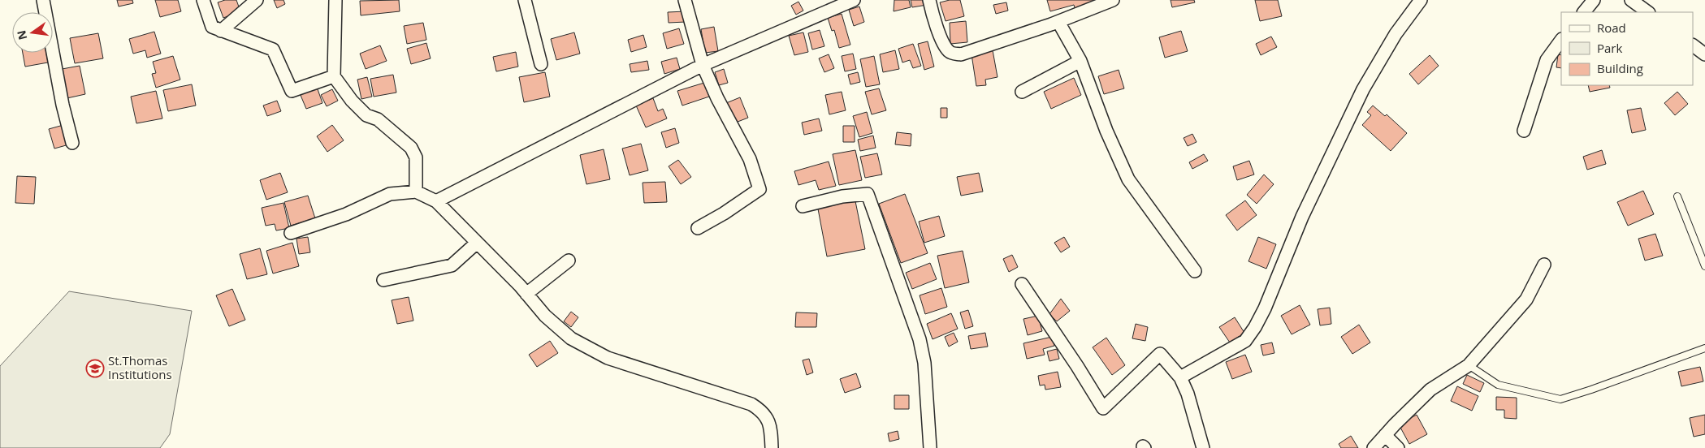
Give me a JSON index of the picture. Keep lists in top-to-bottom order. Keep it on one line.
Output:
{"places":{"school or university":["St.Thomas Institutions"]},"legend":["Road","Park","Building"],"north":"left"}
